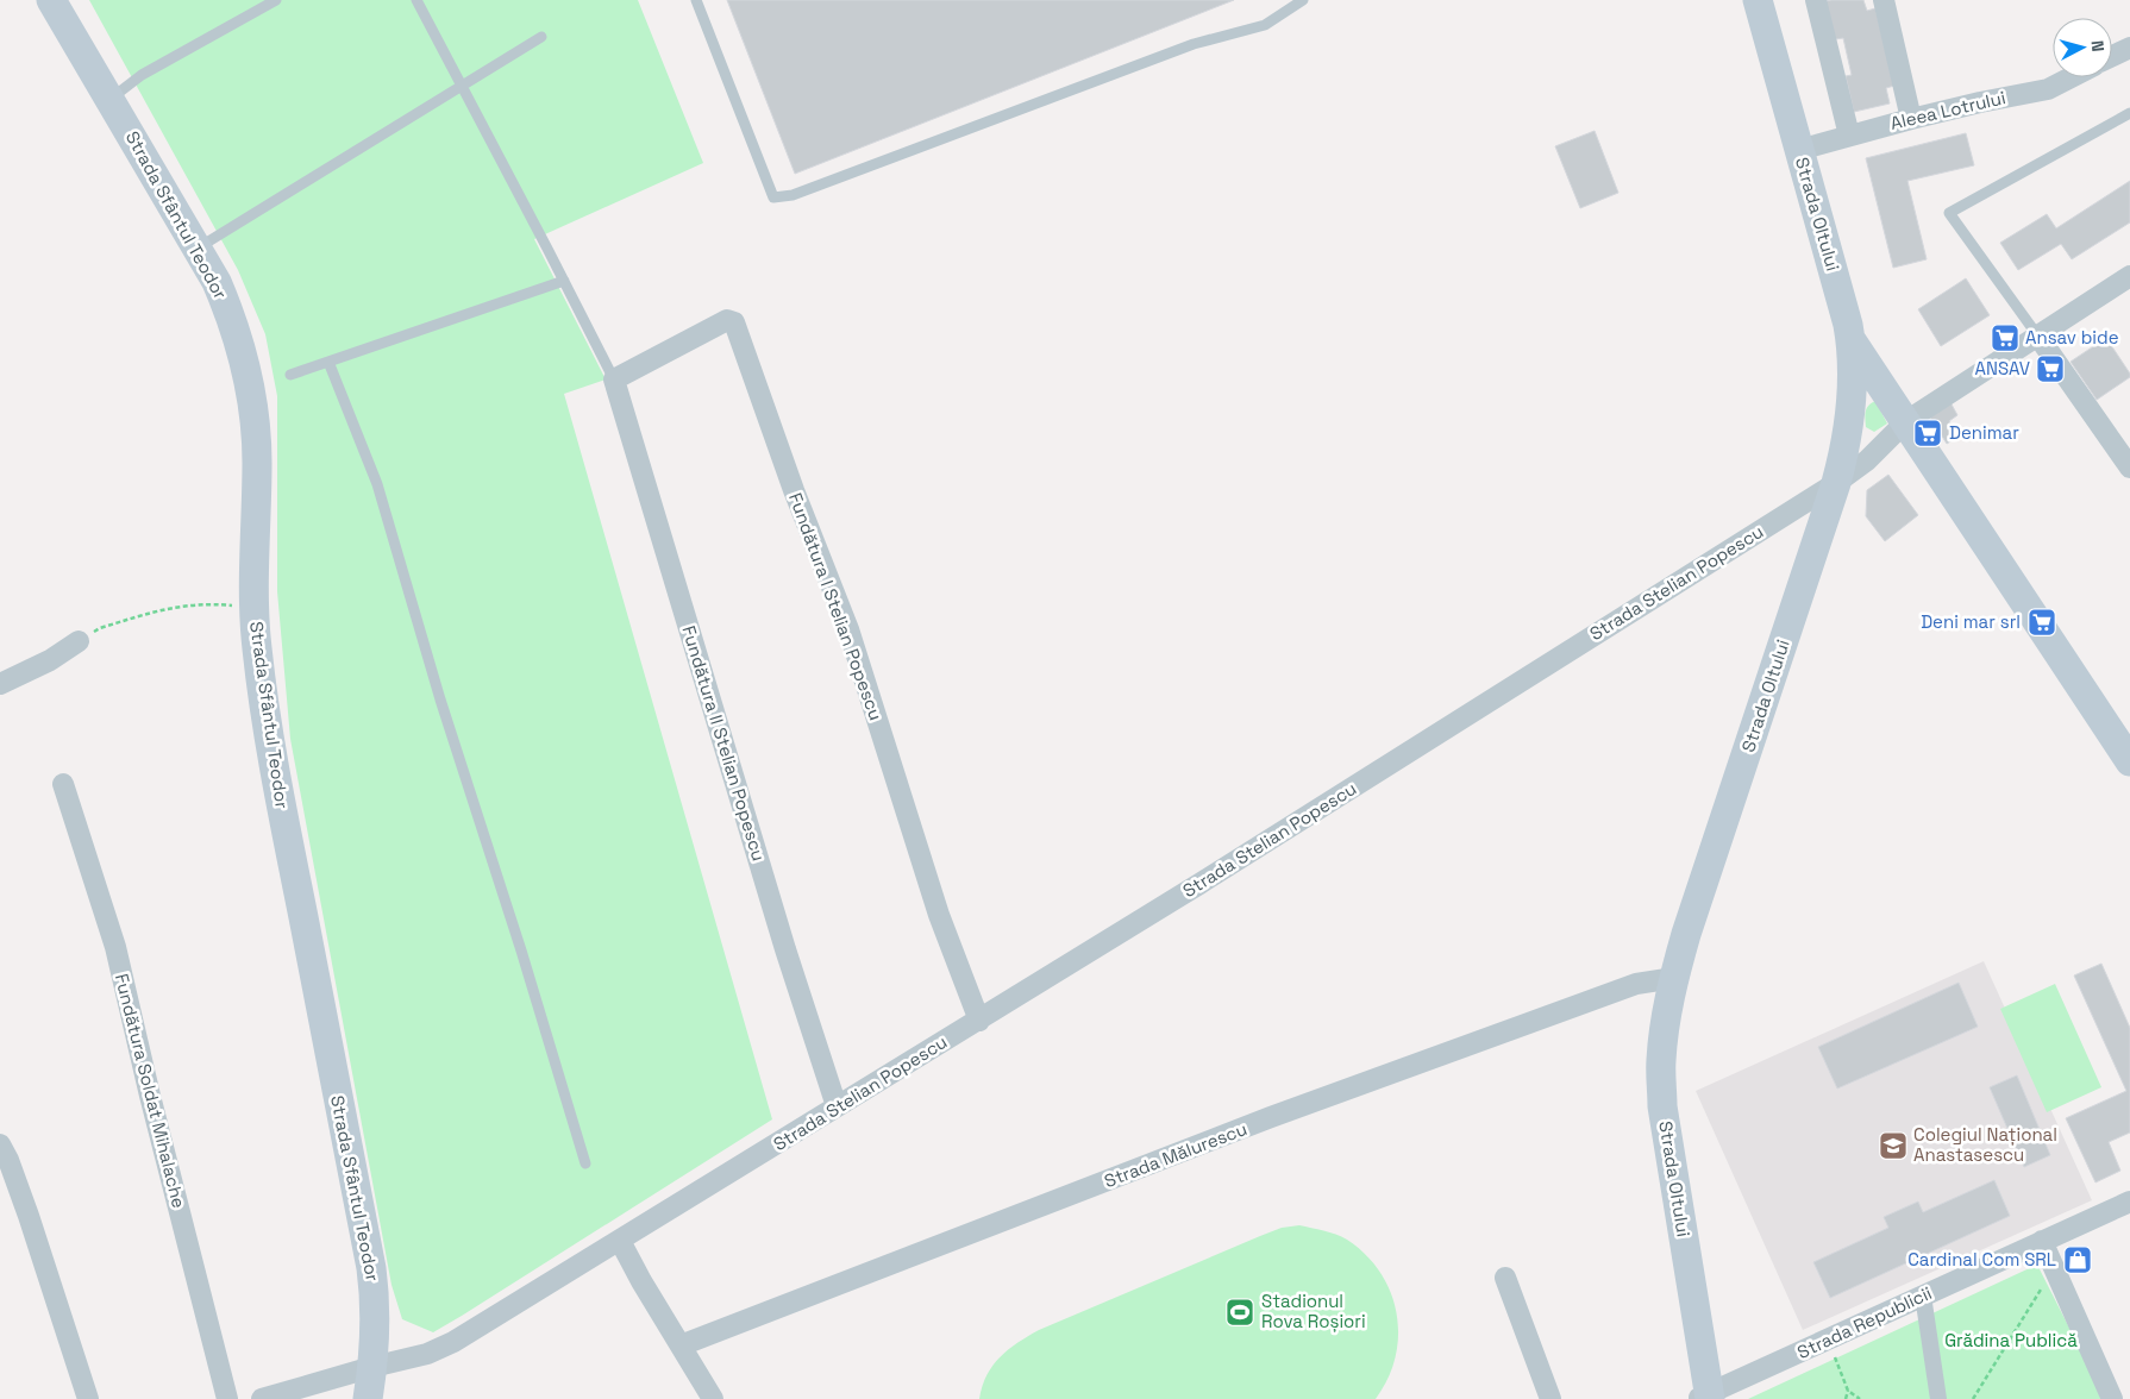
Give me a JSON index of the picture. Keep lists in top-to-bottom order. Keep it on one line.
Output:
{"streets":{"main road":["Strada Oltului","Strada Sfântul Teodor"],"street":["Aleea Lotrului","Strada Stelian Popescu","Fundătura I Stelian Popescu","Fundătura II Stelian Popescu","Fundătura Soldat Mihalache","Strada Mălurescu","Strada Republicii"]},"crossings":[["Aleea Lotrului","Strada Oltului"],["Strada Oltului","Strada Stelian Popescu"],["Strada Oltului","Strada Mălurescu"],["Strada Oltului","Strada Republicii"],["Strada Sfântul Teodor","Strada Stelian Popescu"],["Strada Stelian Popescu","Fundătura I Stelian Popescu"],["Strada Stelian Popescu","Fundătura II Stelian Popescu"],["Fundătura I Stelian Popescu","Fundătura II Stelian Popescu"]],"parks":["Grădina Publică"],"places":{"supermarket":["Ansav bide","ANSAV","Denimar","Deni mar srl"],"school or university":["Colegiul Național Anastasescu"],"shop":["Cardinal Com SRL"],"sports":["Stadionul Rova Roșiori"]},"north":"right"}
